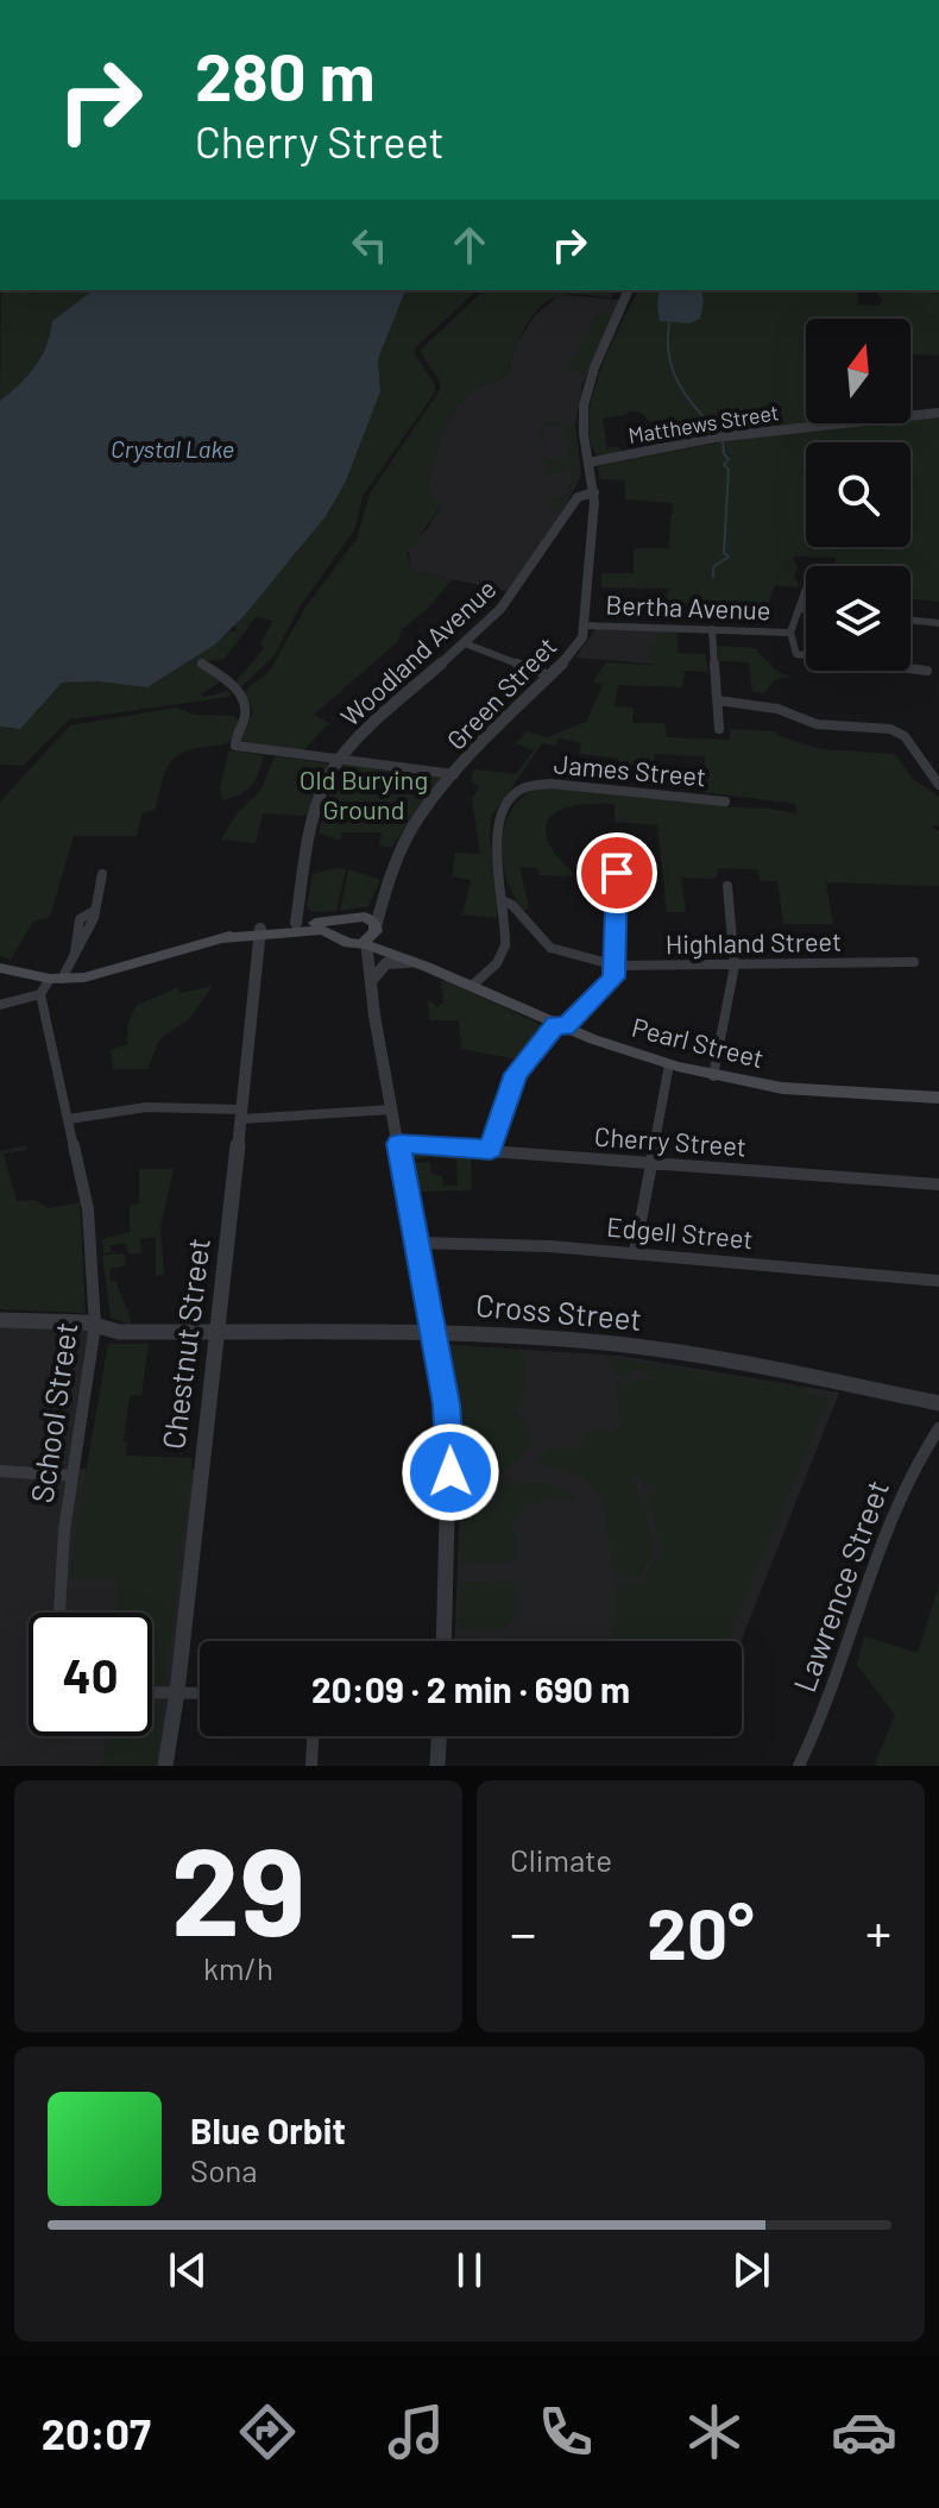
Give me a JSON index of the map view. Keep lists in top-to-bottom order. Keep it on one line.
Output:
{"streets":{"main road":["Pearl Street"],"street":["Matthews Street","Bertha Avenue","Woodland Avenue","Green Street","James Street","Highland Street","Cherry Street","Edgell Street","Cross Street","Chestnut Street","School Street","Lawrence Street"]},"crossings":[["Matthews Street","Green Street"],["Bertha Avenue","Green Street"],["Woodland Avenue","Green Street"],["Green Street","Pearl Street"],["James Street","Highland Street"],["James Street","Pearl Street"],["Cross Street","Chestnut Street"],["Cross Street","School Street"]],"water":["Crystal Lake"],"parks":["Old Burying Ground"],"north":"top","page":{"turn":["280 m","Cherry Street"],"limit":"40","trip":"20:09 · 2 min · 690 m","tile":[["29","km/h"],"Climate"],"heat":["−","20°","+"],"song":["Blue Orbit","Sona"],"tabs":"20:07"}}
